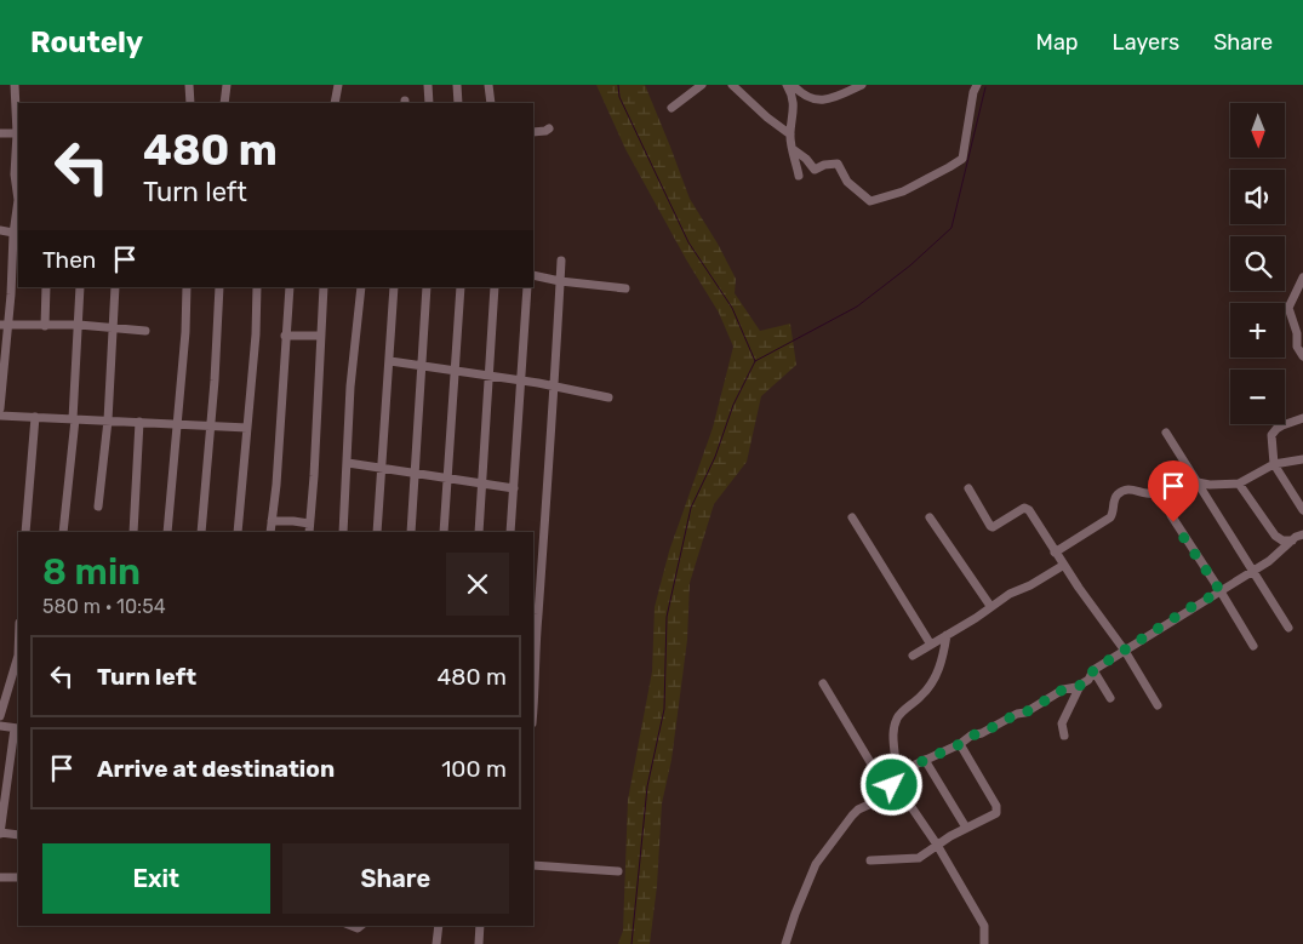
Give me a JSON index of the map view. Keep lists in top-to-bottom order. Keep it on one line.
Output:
{"north":"bottom","page":{"header":"Routely","nav":["Map","Layers","Share"],"map_buttons":["+","−"],"turn":["480 m","Turn left"],"then":"Then","heading":["8 min","580 m · 10:54"],"list":[{"name":"Turn left","value":"480 m"},{"name":"Arrive at destination","value":"100 m"}],"buttons":["Exit","Share"]}}
